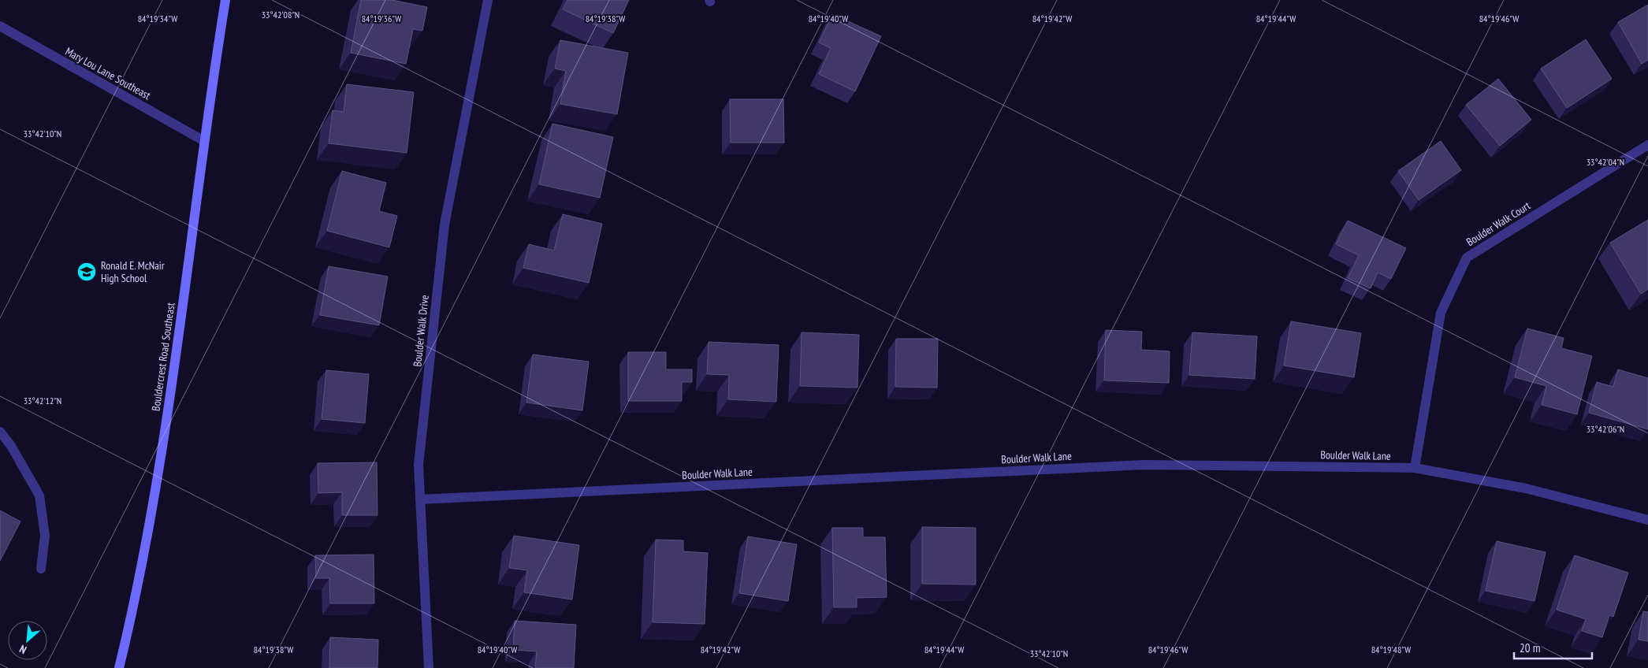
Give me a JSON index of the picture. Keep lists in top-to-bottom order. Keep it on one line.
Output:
{"streets":{"street":["Mary Lou Lane Southeast","Boulder Walk Court","Boulder Walk Drive","Bouldercrest Road Southeast","Boulder Walk Lane"]},"crossings":[["Mary Lou Lane Southeast","Bouldercrest Road Southeast"],["Boulder Walk Court","Boulder Walk Lane"],["Boulder Walk Drive","Boulder Walk Lane"]],"places":{"school or university":["Ronald E. McNair High School"]},"scale_bar":"20 m","north":"bottom left","coordinates":["33°42'08\"N","84°19'34\"W","84°19'36\"W","84°19'38\"W","84°19'40\"W","84°19'42\"W","84°19'44\"W","84°19'46\"W","33°42'10\"N","33°42'04\"N","33°42'12\"N","33°42'06\"N","84°19'48\"W"]}
